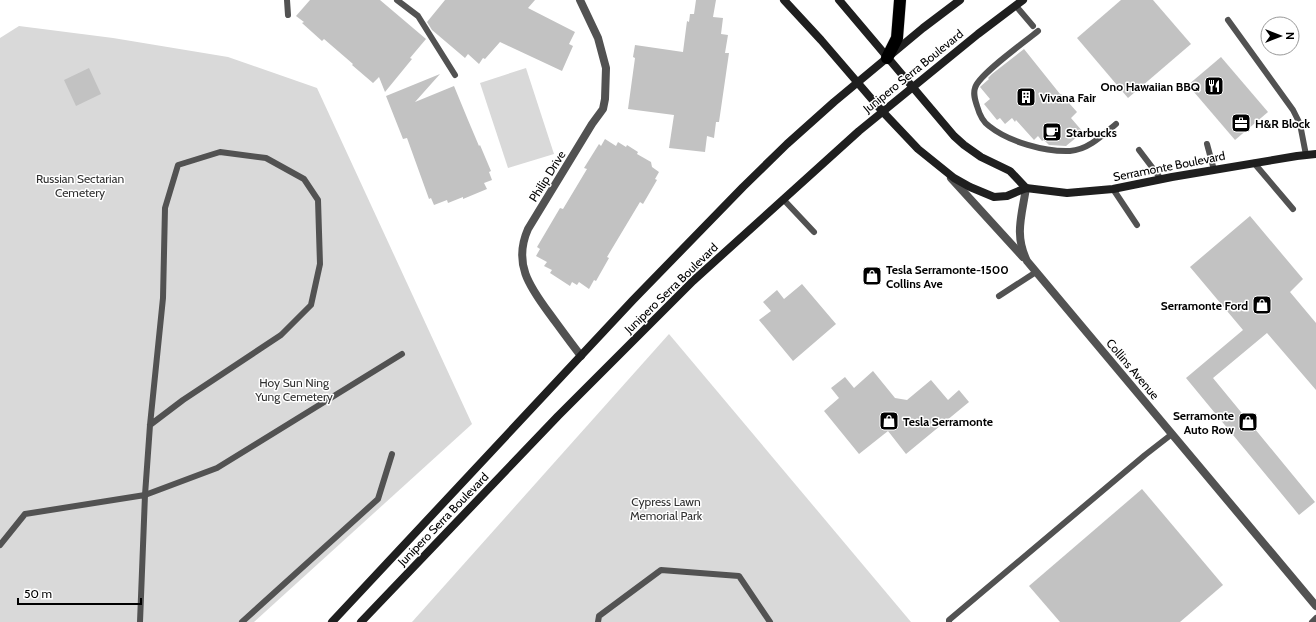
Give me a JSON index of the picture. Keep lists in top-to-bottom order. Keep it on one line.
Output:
{"streets":{"main road":["Junipero Serra Boulevard","Serramonte Boulevard"],"street":["Philip Drive","Collins Avenue"]},"crossings":[["Junipero Serra Boulevard","Serramonte Boulevard"],["Junipero Serra Boulevard","Philip Drive"],["Serramonte Boulevard","Collins Avenue"]],"parks":["Russian Sectarian Cemetery","Hoy Sun Ning Yung Cemetery","Cypress Lawn Memorial Park"],"places":{"restaurant":["Ono Hawaiian BBQ"],"building":["Vivana Fair"],"office":["H&R Block"],"cafe":["Starbucks"],"shop":["Tesla Serramonte-1500 Collins Ave","Serramonte Ford","Tesla Serramonte","Serramonte Auto Row"]},"scale_bar":"50 m","north":"right"}
